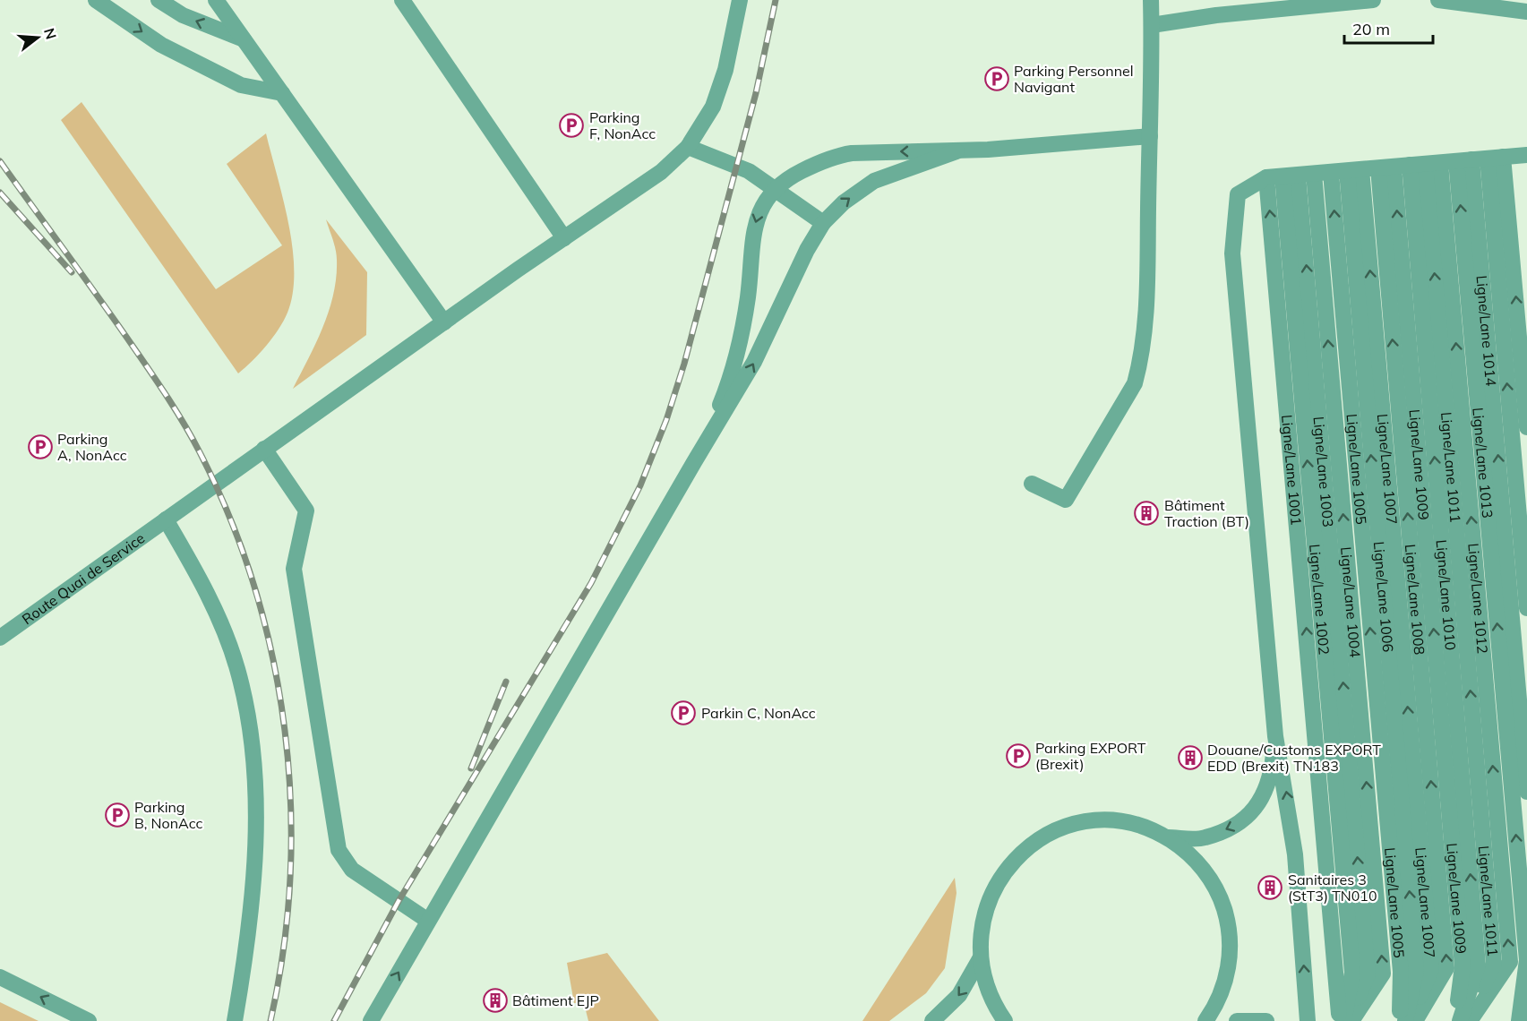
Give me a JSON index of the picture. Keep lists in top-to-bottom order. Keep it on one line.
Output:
{"streets":{"lane":["Ligne/Lane 1014","Ligne/Lane 1013","Ligne/Lane 1009","Ligne/Lane 1011","Ligne/Lane 1005","Ligne/Lane 1007","Ligne/Lane 1001","Ligne/Lane 1003","Route Quai de Service","Ligne/Lane 1010","Ligne/Lane 1006","Ligne/Lane 1012","Ligne/Lane 1002","Ligne/Lane 1008"]},"crossings":[["Ligne/Lane 1014","Ligne/Lane 1013"],["Ligne/Lane 1014","Ligne/Lane 1009"],["Ligne/Lane 1014","Ligne/Lane 1011"],["Ligne/Lane 1014","Ligne/Lane 1010"],["Ligne/Lane 1014","Ligne/Lane 1012"],["Ligne/Lane 1014","Ligne/Lane 1008"],["Ligne/Lane 1013","Ligne/Lane 1009"],["Ligne/Lane 1013","Ligne/Lane 1011"],["Ligne/Lane 1013","Ligne/Lane 1010"],["Ligne/Lane 1013","Ligne/Lane 1012"],["Ligne/Lane 1013","Ligne/Lane 1008"],["Ligne/Lane 1009","Ligne/Lane 1011"],["Ligne/Lane 1009","Ligne/Lane 1010"],["Ligne/Lane 1009","Ligne/Lane 1012"],["Ligne/Lane 1009","Ligne/Lane 1008"],["Ligne/Lane 1011","Ligne/Lane 1010"],["Ligne/Lane 1011","Ligne/Lane 1012"],["Ligne/Lane 1011","Ligne/Lane 1008"],["Ligne/Lane 1005","Ligne/Lane 1007"],["Ligne/Lane 1005","Ligne/Lane 1006"],["Ligne/Lane 1007","Ligne/Lane 1006"],["Ligne/Lane 1001","Ligne/Lane 1003"],["Ligne/Lane 1001","Ligne/Lane 1002"],["Ligne/Lane 1003","Ligne/Lane 1002"],["Ligne/Lane 1010","Ligne/Lane 1012"],["Ligne/Lane 1010","Ligne/Lane 1008"],["Ligne/Lane 1012","Ligne/Lane 1008"]],"places":{"parking":["Parking Personnel Navigant","Parking F, NonAcc","Parking A, NonAcc","Parkin C, NonAcc","Parking EXPORT (Brexit)","Parking B, NonAcc"],"building":["Bâtiment Traction (BT)","Douane/Customs EXPORT EDD (Brexit) TN183","Sanitaires 3 (StT3) TN010","Bâtiment EJP"]},"scale_bar":"20 m","north":"right"}
